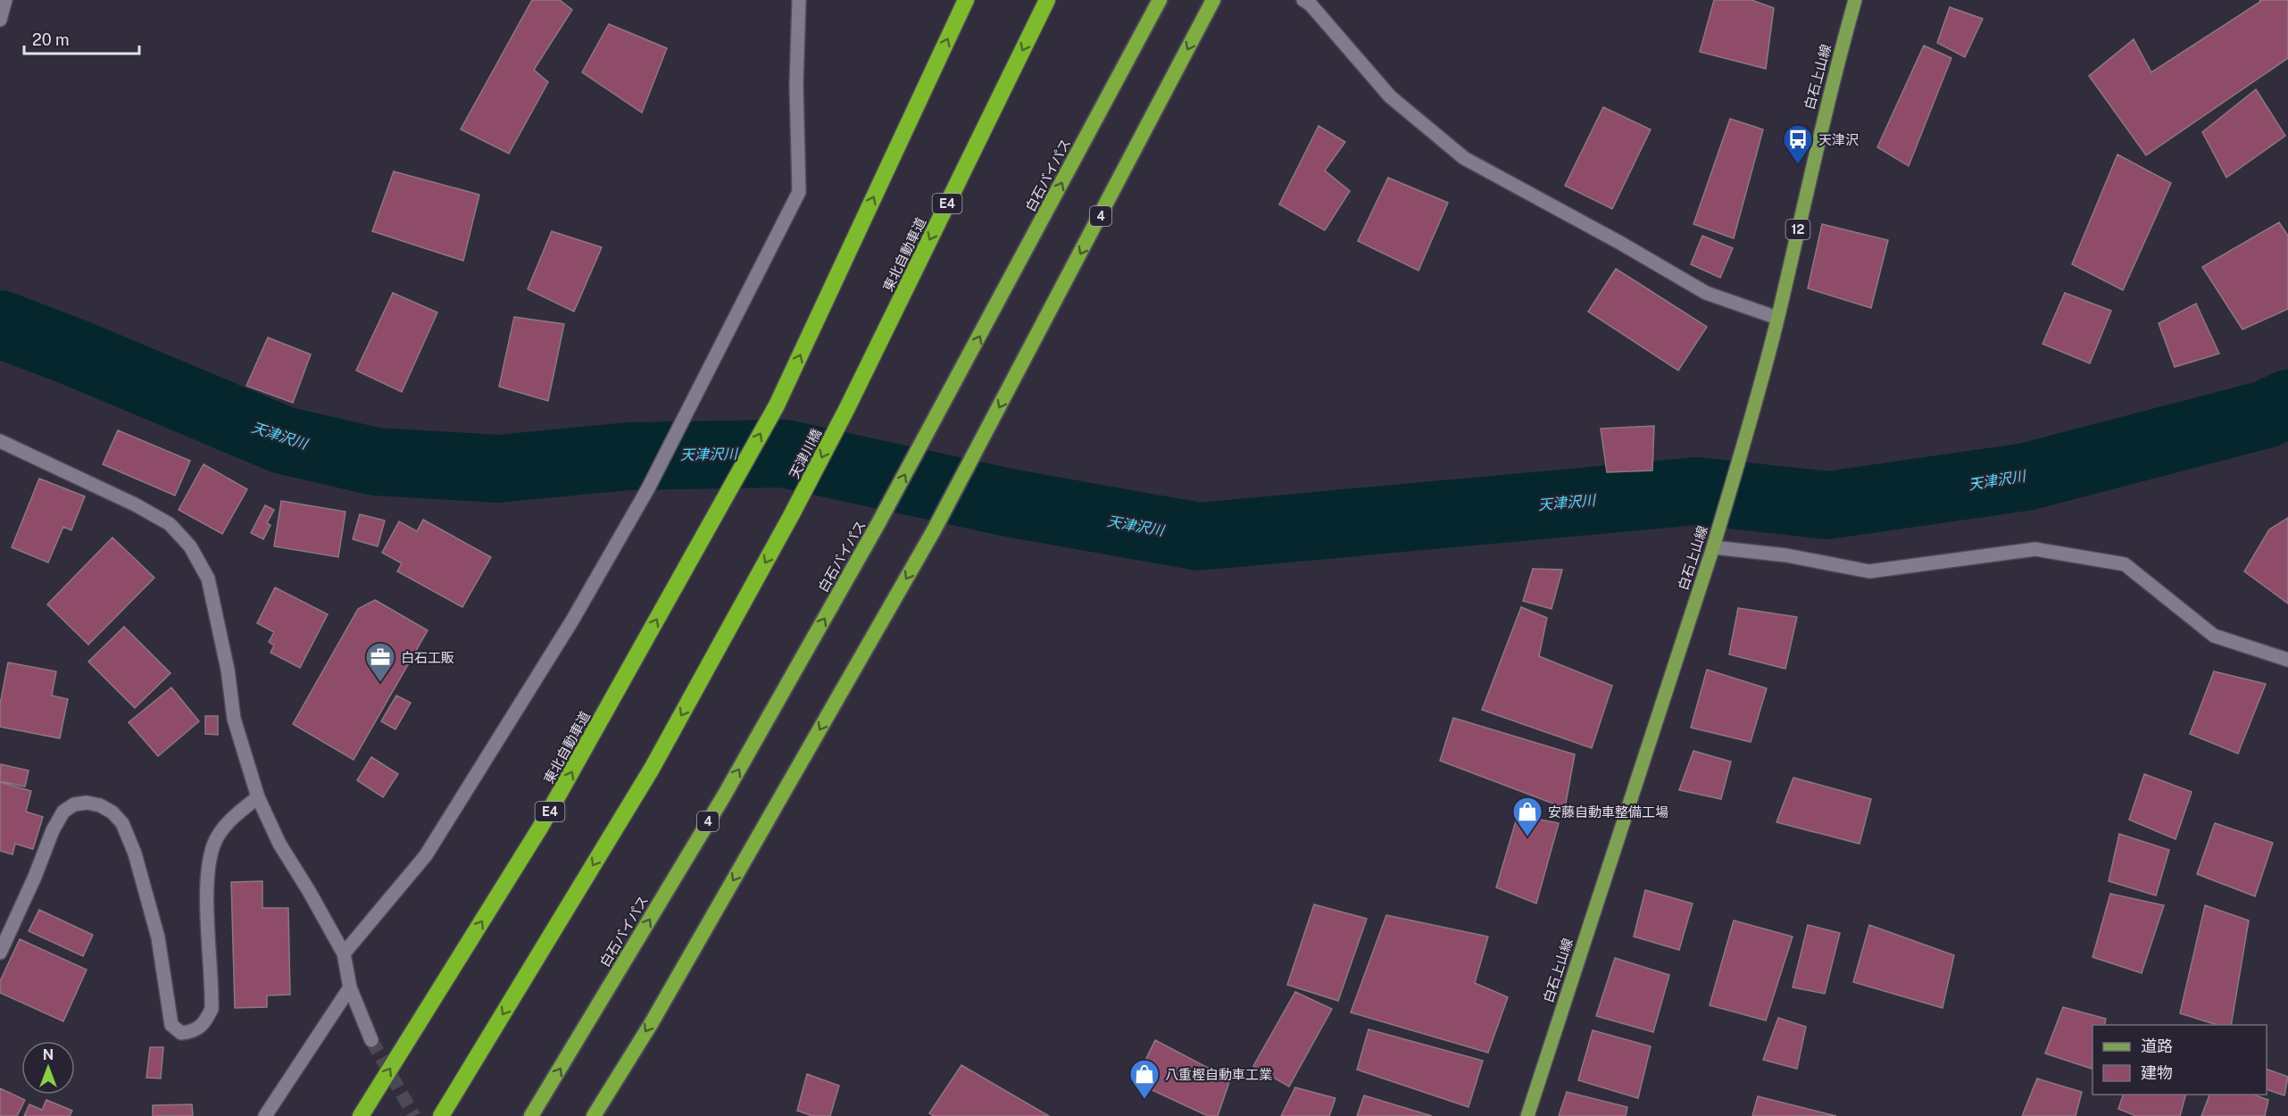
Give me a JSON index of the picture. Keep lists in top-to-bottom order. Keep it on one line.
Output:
{"streets":{"highway":["白石バイパス","E4","4","東北自動車道","天津川橋"],"main road":["白石上山線","12"]},"crossings":[["東北自動車道","天津川橋"]],"water":["天津沢川"],"places":{"bus stop":["天津沢"],"office":["白石工販"],"shop":["安藤自動車整備工場","八重樫自動車工業"]},"legend":["道路","建物"],"scale_bar":"20 m","north":"top"}
